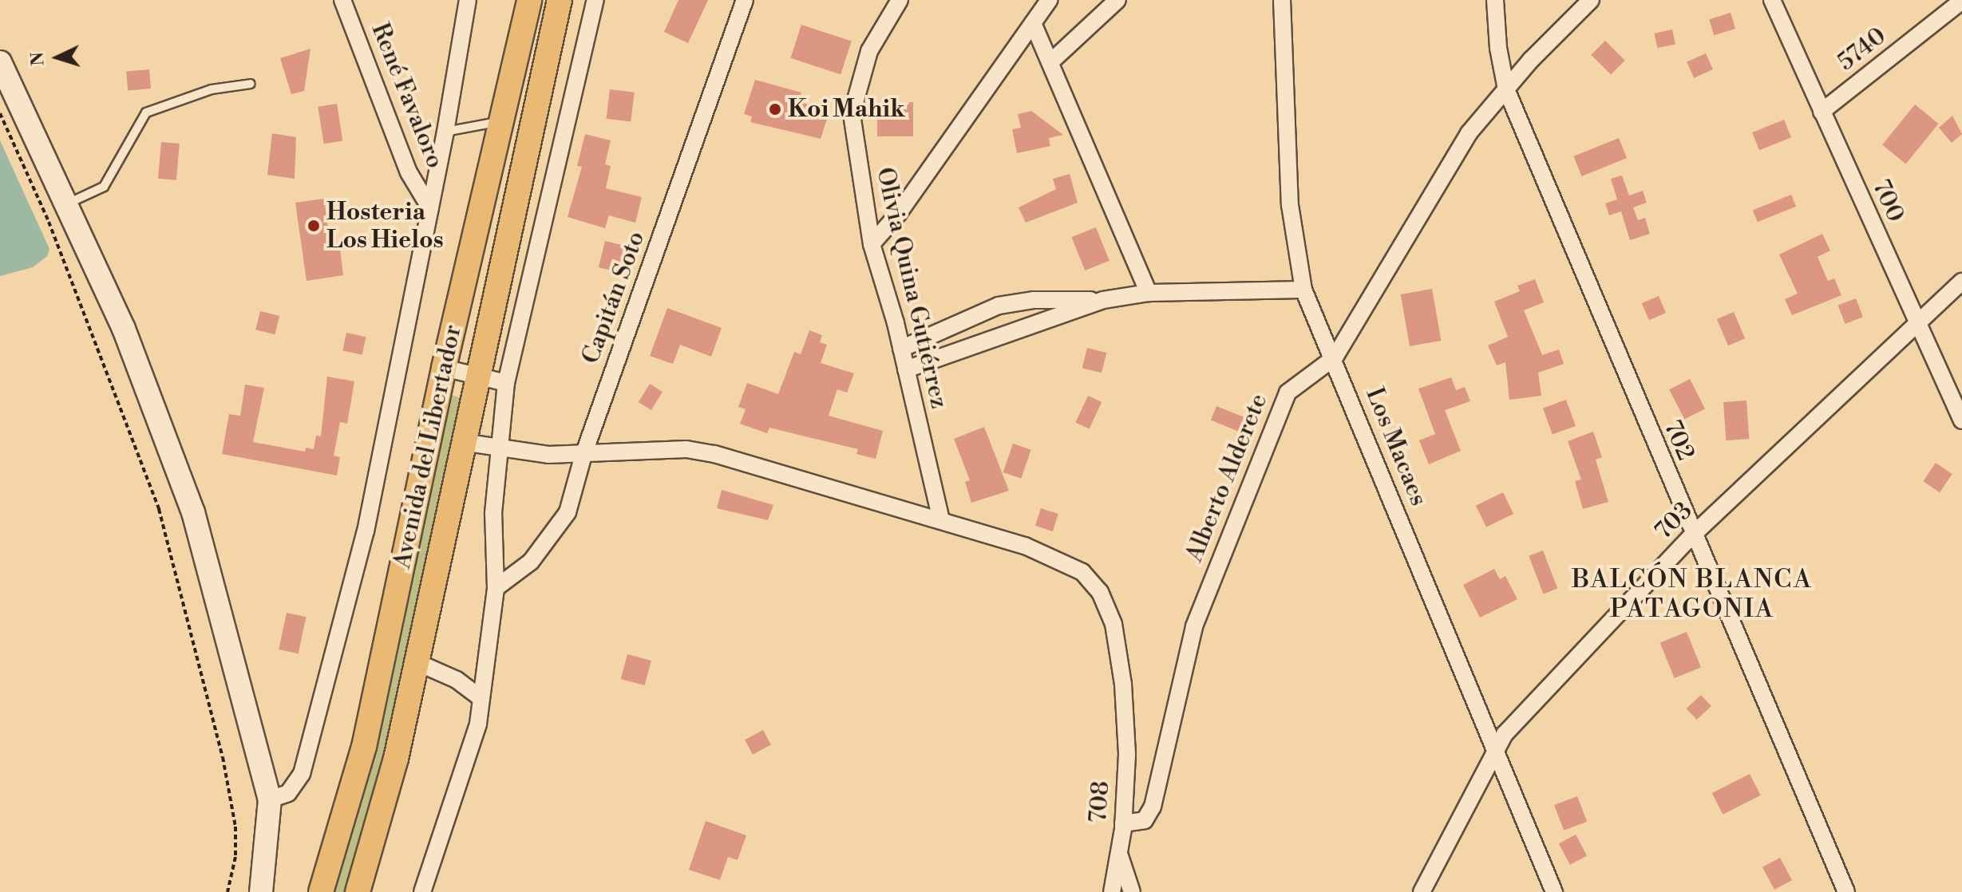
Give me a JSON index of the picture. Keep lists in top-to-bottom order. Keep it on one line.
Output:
{"streets":{"main road":["Avenida del Libertador"],"street":["5740","René Favaloro","700","Olivia Quina Gutiérrez","Capitán Soto","702","Los Macaes","Alberto Alderete","703","708"]},"crossings":[["5740","700"],["René Favaloro","Avenida del Libertador"],["700","703"],["Olivia Quina Gutiérrez","708"],["Capitán Soto","708"],["702","Alberto Alderete"],["702","703"],["Avenida del Libertador","708"],["Los Macaes","Alberto Alderete"],["Los Macaes","703"],["Alberto Alderete","708"]],"districts":["BALCÓN BLANCA PATAGONIA"],"places":["Koi Mahik","Hosteria Los Hielos"],"north":"left"}
